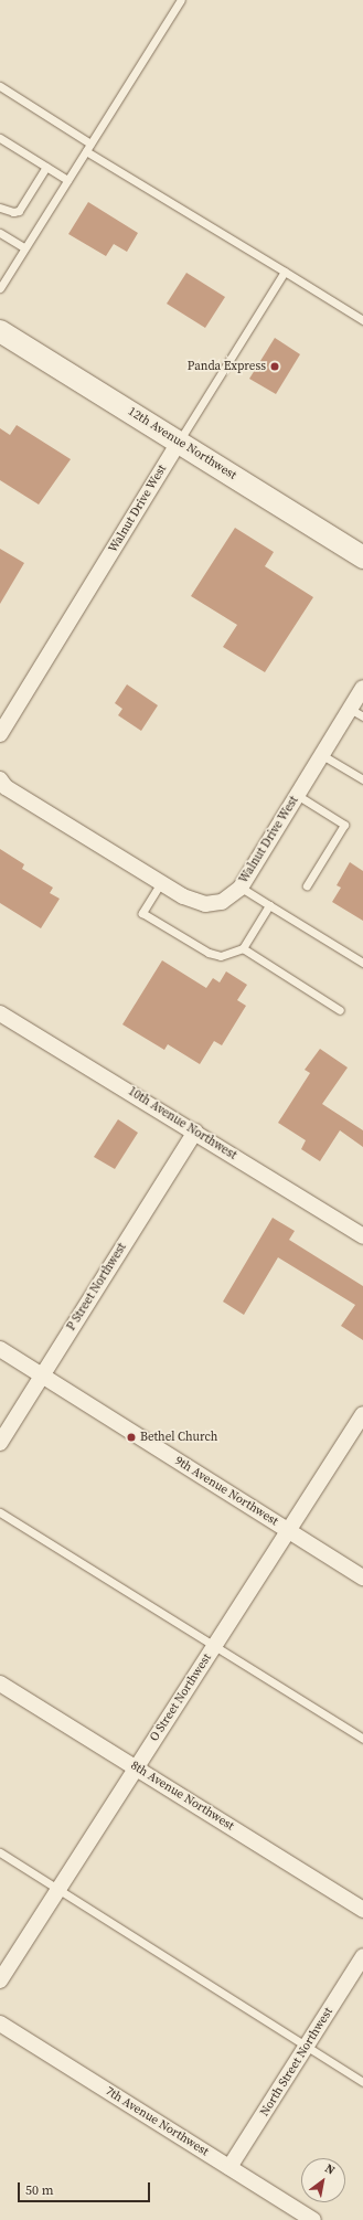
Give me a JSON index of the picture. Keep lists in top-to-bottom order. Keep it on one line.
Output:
{"streets":{"main road":["12th Avenue Northwest"],"street":["Walnut Drive West","10th Avenue Northwest","P Street Northwest","9th Avenue Northwest","O Street Northwest","8th Avenue Northwest","North Street Northwest","7th Avenue Northwest"]},"crossings":[["12th Avenue Northwest","Walnut Drive West"],["10th Avenue Northwest","P Street Northwest"],["P Street Northwest","9th Avenue Northwest"],["9th Avenue Northwest","O Street Northwest"],["O Street Northwest","8th Avenue Northwest"],["North Street Northwest","7th Avenue Northwest"]],"places":["Panda Express","Bethel Church"],"scale_bar":"50 m","north":"top right"}
